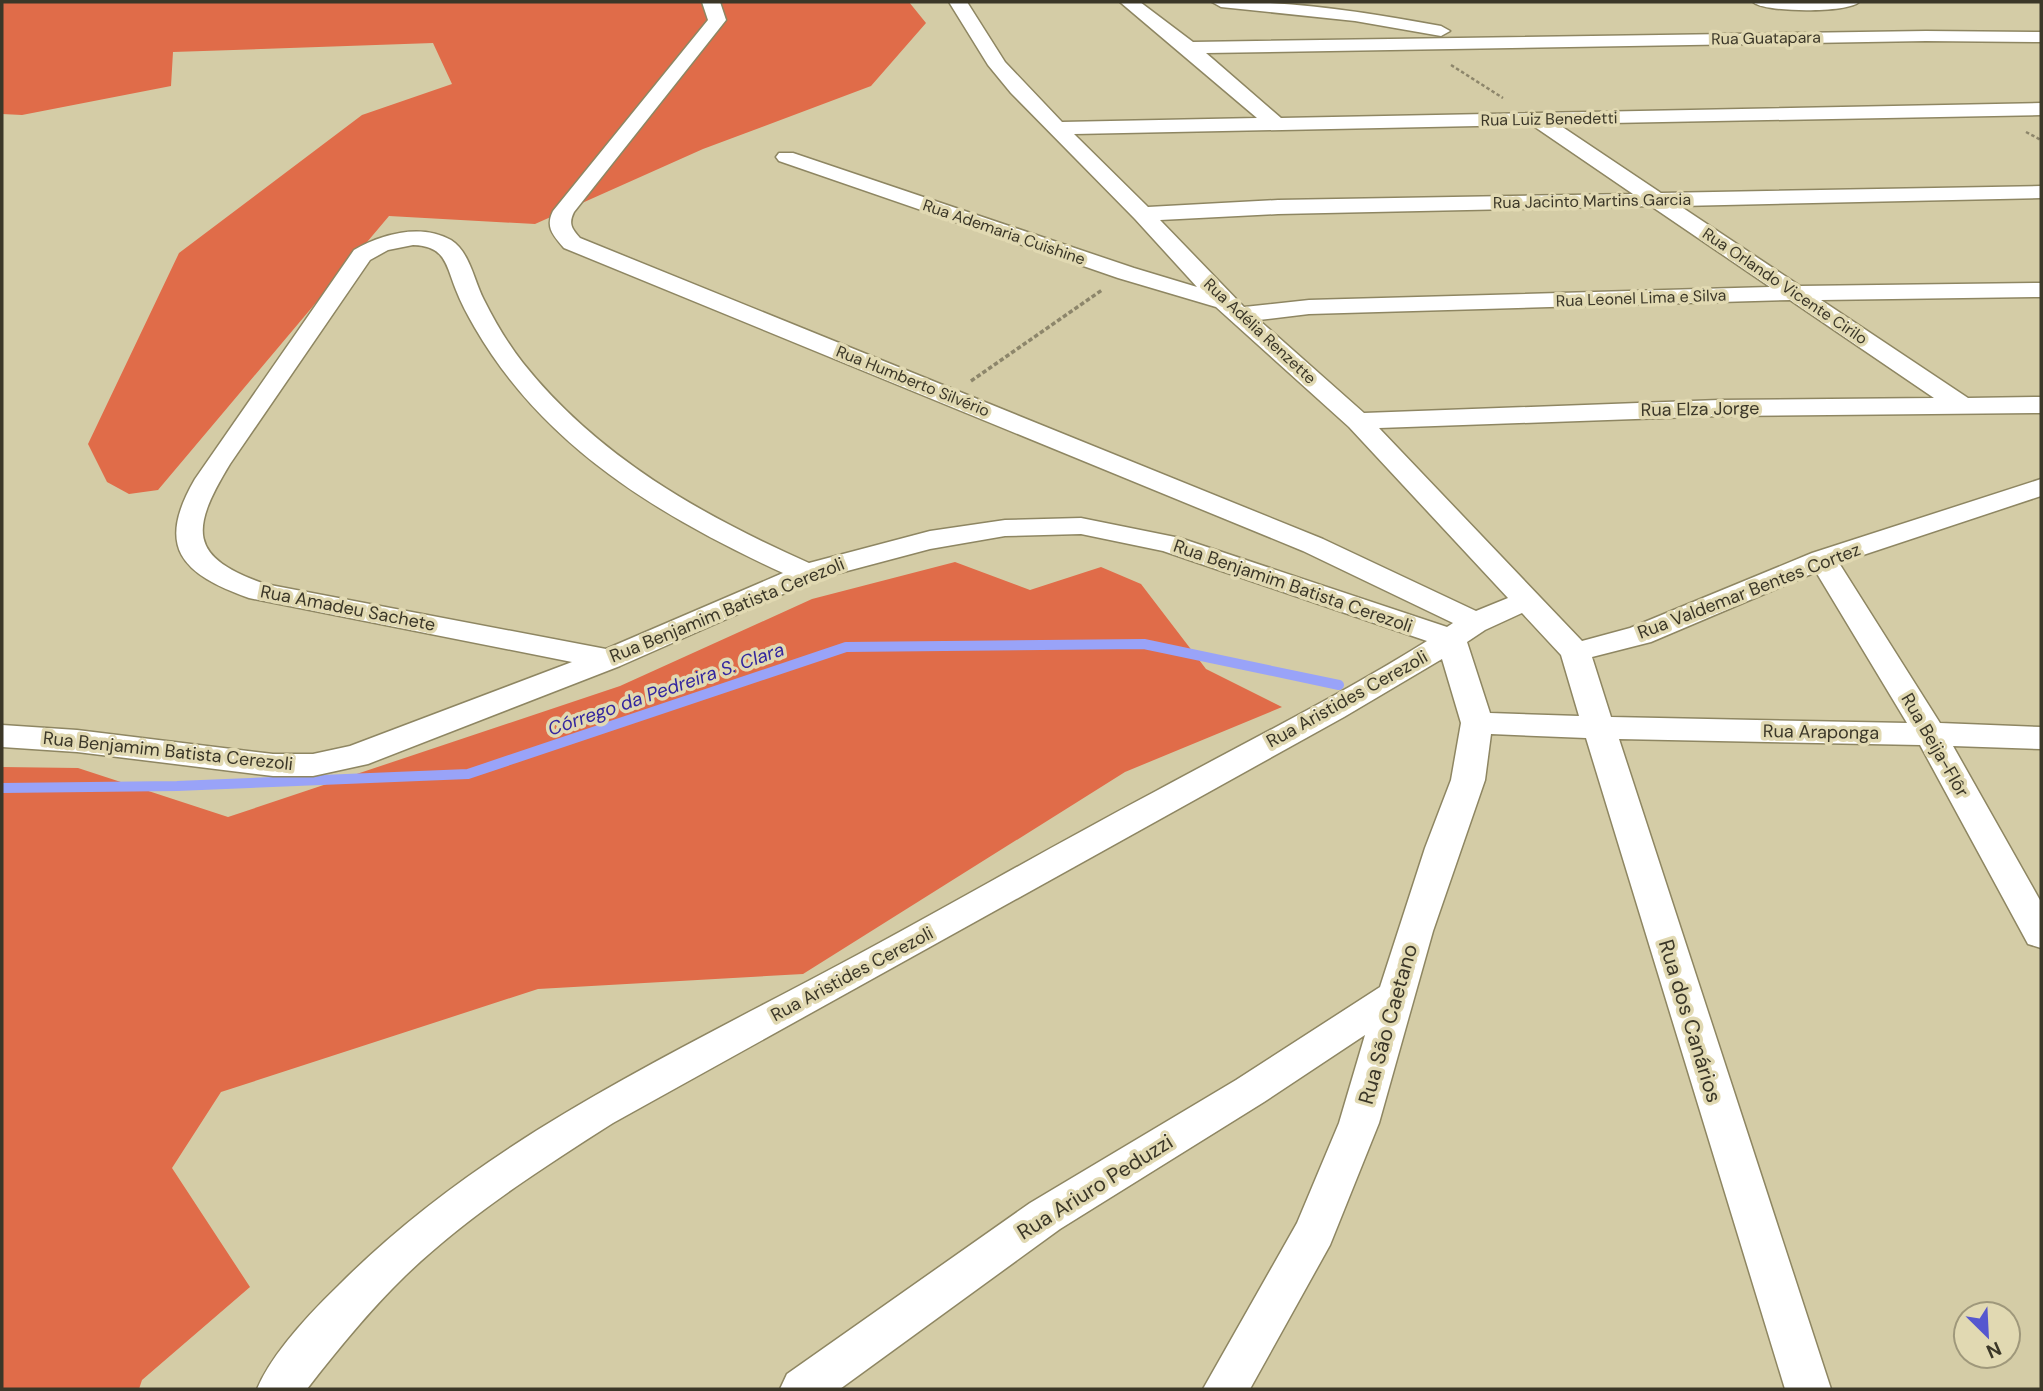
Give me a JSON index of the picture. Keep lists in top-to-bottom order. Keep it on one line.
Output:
{"streets":{"street":["Rua Guatapara","Rua Luiz Benedetti","Rua Jacinto Martins Garcia","Rua Ademaria Cuishine","Rua Orlando Vicente Cirilo","Rua Leonel Lima e Silva","Rua Adélia Renzette","Rua Humberto Silvério","Rua Elza Jorge","Rua Benjamim Batista Cerezoli","Rua Valdemar Bentes Cortez","Rua Amadeu Sachete","Rua Aristides Cerezoli","Rua Araponga","Rua Beija-Flôr","Rua dos Canários","Rua São Caetano","Rua Ariuro Peduzzi"]},"crossings":[["Rua Luiz Benedetti","Rua Orlando Vicente Cirilo"],["Rua Luiz Benedetti","Rua Adélia Renzette"],["Rua Jacinto Martins Garcia","Rua Orlando Vicente Cirilo"],["Rua Jacinto Martins Garcia","Rua Adélia Renzette"],["Rua Ademaria Cuishine","Rua Leonel Lima e Silva"],["Rua Ademaria Cuishine","Rua Adélia Renzette"],["Rua Orlando Vicente Cirilo","Rua Leonel Lima e Silva"],["Rua Orlando Vicente Cirilo","Rua Elza Jorge"],["Rua Leonel Lima e Silva","Rua Adélia Renzette"],["Rua Adélia Renzette","Rua Elza Jorge"],["Rua Adélia Renzette","Rua Valdemar Bentes Cortez"],["Rua Adélia Renzette","Rua dos Canários"],["Rua Humberto Silvério","Rua Benjamim Batista Cerezoli"],["Rua Humberto Silvério","Rua Aristides Cerezoli"],["Rua Humberto Silvério","Rua São Caetano"],["Rua Benjamim Batista Cerezoli","Rua Amadeu Sachete"],["Rua Benjamim Batista Cerezoli","Rua Aristides Cerezoli"],["Rua Benjamim Batista Cerezoli","Rua São Caetano"],["Rua Valdemar Bentes Cortez","Rua Beija-Flôr"],["Rua Valdemar Bentes Cortez","Rua dos Canários"],["Rua Aristides Cerezoli","Rua São Caetano"],["Rua Araponga","Rua Beija-Flôr"],["Rua Araponga","Rua dos Canários"],["Rua Araponga","Rua São Caetano"],["Rua São Caetano","Rua Ariuro Peduzzi"]],"water":["Córrego da Pedreira S. Clara"],"north":"bottom right"}
